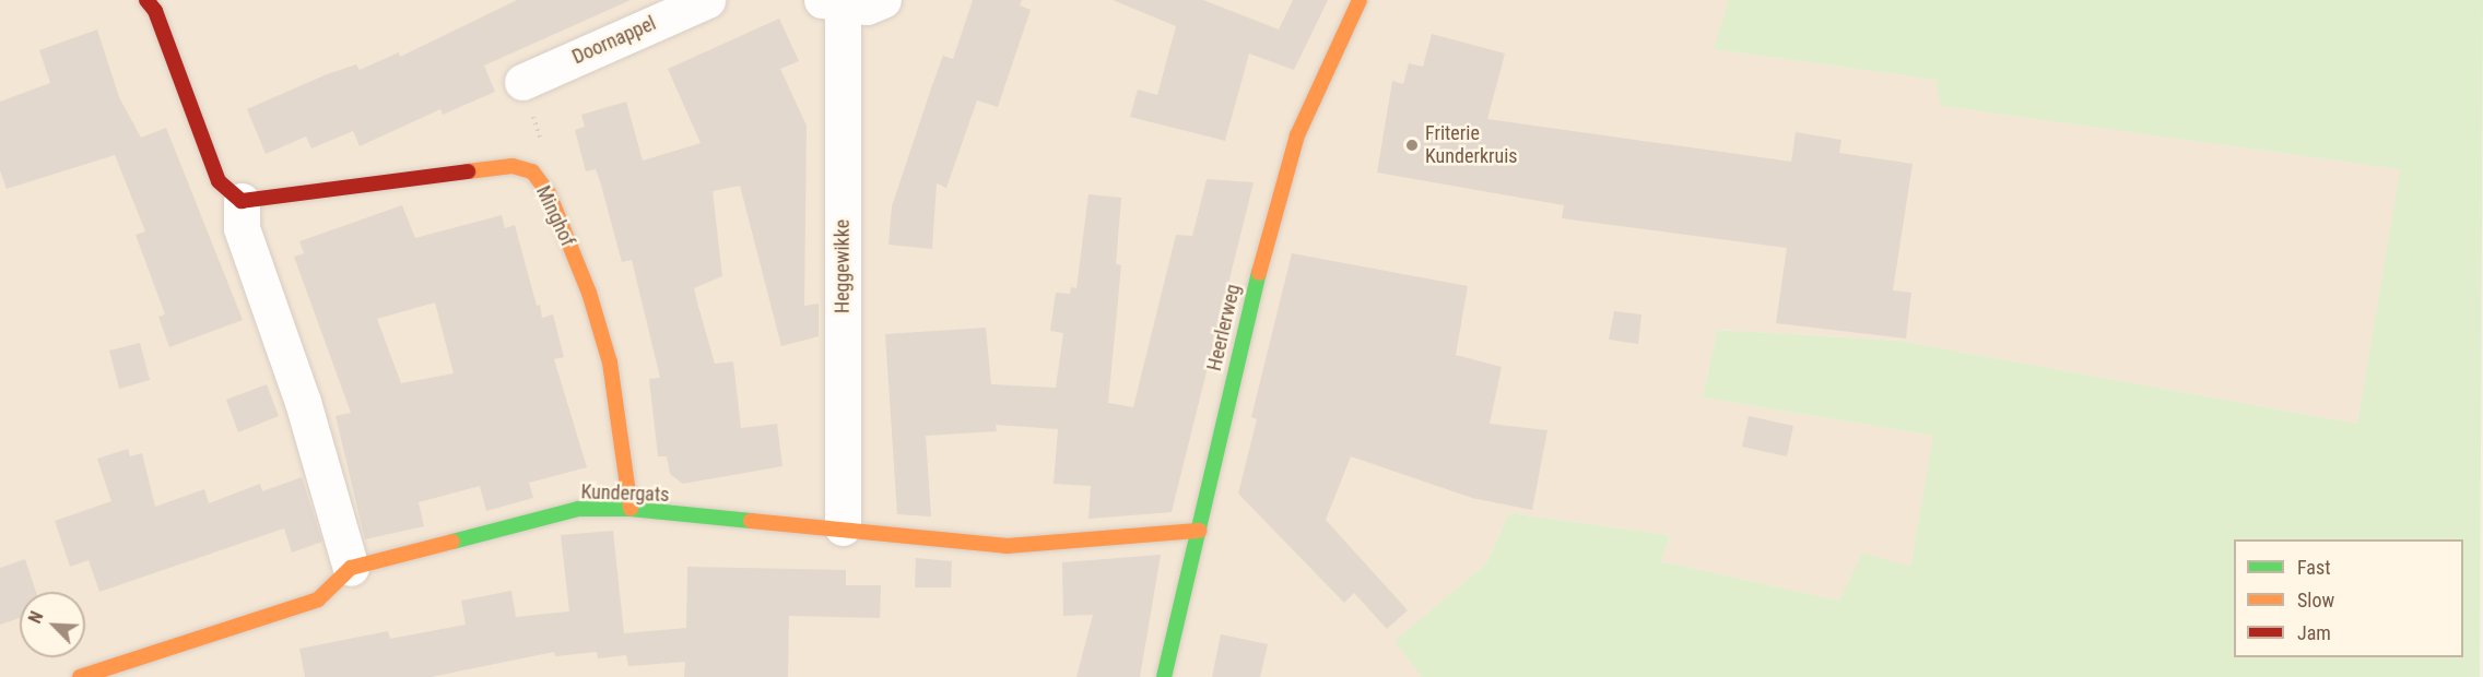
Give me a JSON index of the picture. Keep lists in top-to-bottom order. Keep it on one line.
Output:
{"streets":{"street":["Doornappel","Minghof","Heggewikke","Heerlerweg","Kundergats"]},"crossings":[["Minghof","Kundergats"],["Heggewikke","Kundergats"],["Heerlerweg","Kundergats"]],"places":["Friterie Kunderkruis"],"legend":["Fast","Slow","Jam"],"north":"top left"}
